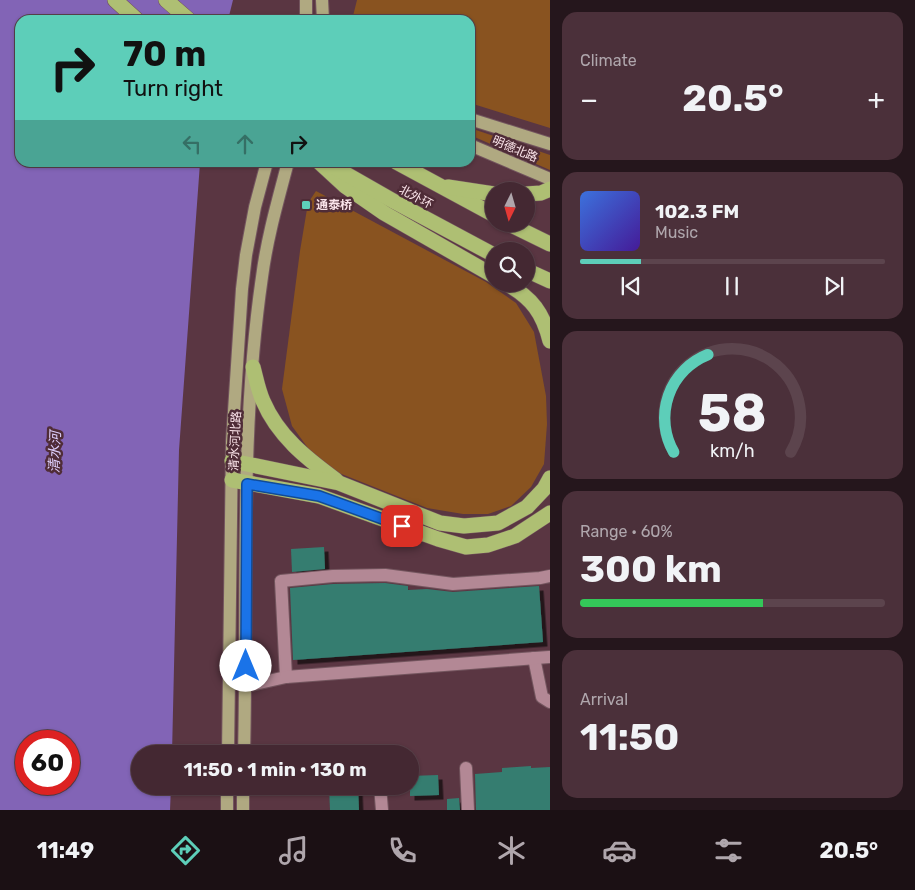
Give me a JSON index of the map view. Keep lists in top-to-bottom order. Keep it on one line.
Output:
{"streets":{"highway":["北外环"],"main road":["明德北路","清水河北路"]},"water":["清水河"],"places":{"transit":["通泰桥"]},"north":"bottom","page":{"tile":["Climate",["Range · 60%","300 km"],["Arrival","11:50"]],"turn":["70 m","Turn right"],"heat":["−","20.5°","+"],"song":["102.3 FM","Music"],"limit":"60","trip":"11:50 · 1 min · 130 m","tabs":["11:49","20.5°"],"gauge":["58","km/h"]}}
